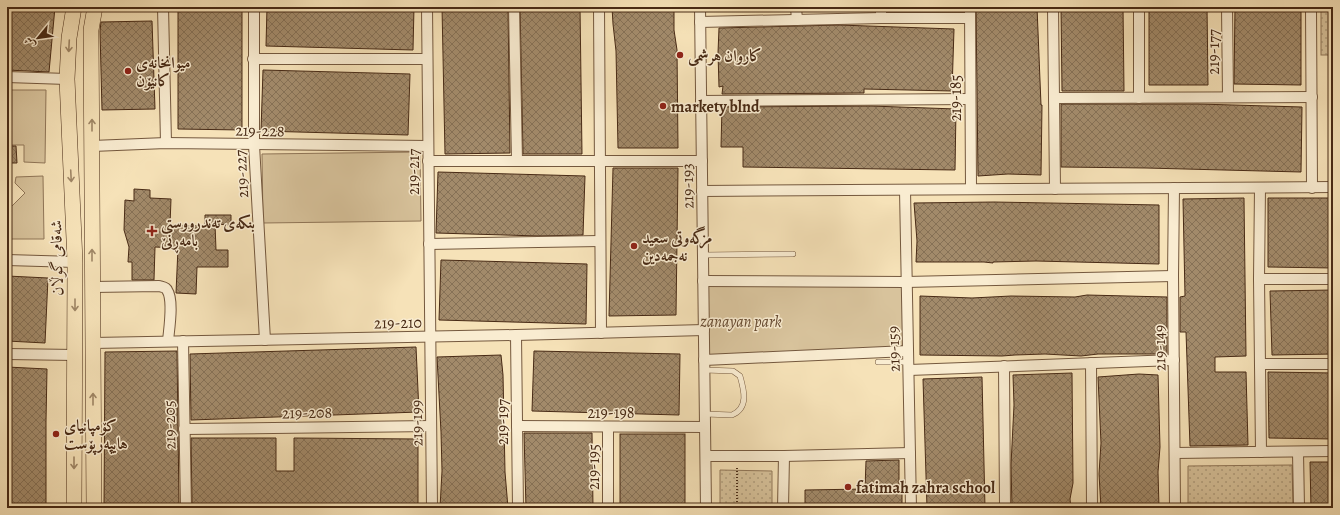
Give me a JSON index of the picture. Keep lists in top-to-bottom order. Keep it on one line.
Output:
{"streets":{"main road":["شەقامی گوڵان"],"street":["219-177","219-185","219-228","219-217","219-227","219-193","219-210","219-149","219-159","219-208","219-198","219-197","219-199","219-205","219-195"]},"crossings":[["219-228","219-217"],["219-228","219-227"],["219-217","219-210"],["219-217","219-199"],["219-227","219-210"],["219-193","219-210"],["219-193","219-198"],["219-210","219-197"],["219-210","219-199"],["219-210","219-205"],["219-208","219-199"],["219-208","219-205"],["219-198","219-197"],["219-198","219-195"]],"parks":["zanayan park"],"places":{"other":["كاروان هرشمی","میوانخانەی کانیۆن","markety blnd","مزگەوتی سعید نەجمەدین","کۆمپانیای هایپەرپۆست","fatimah zahra school"],"health":["بنکەی تەندرووستی بامەڕنێ"]},"north":"bottom left"}
